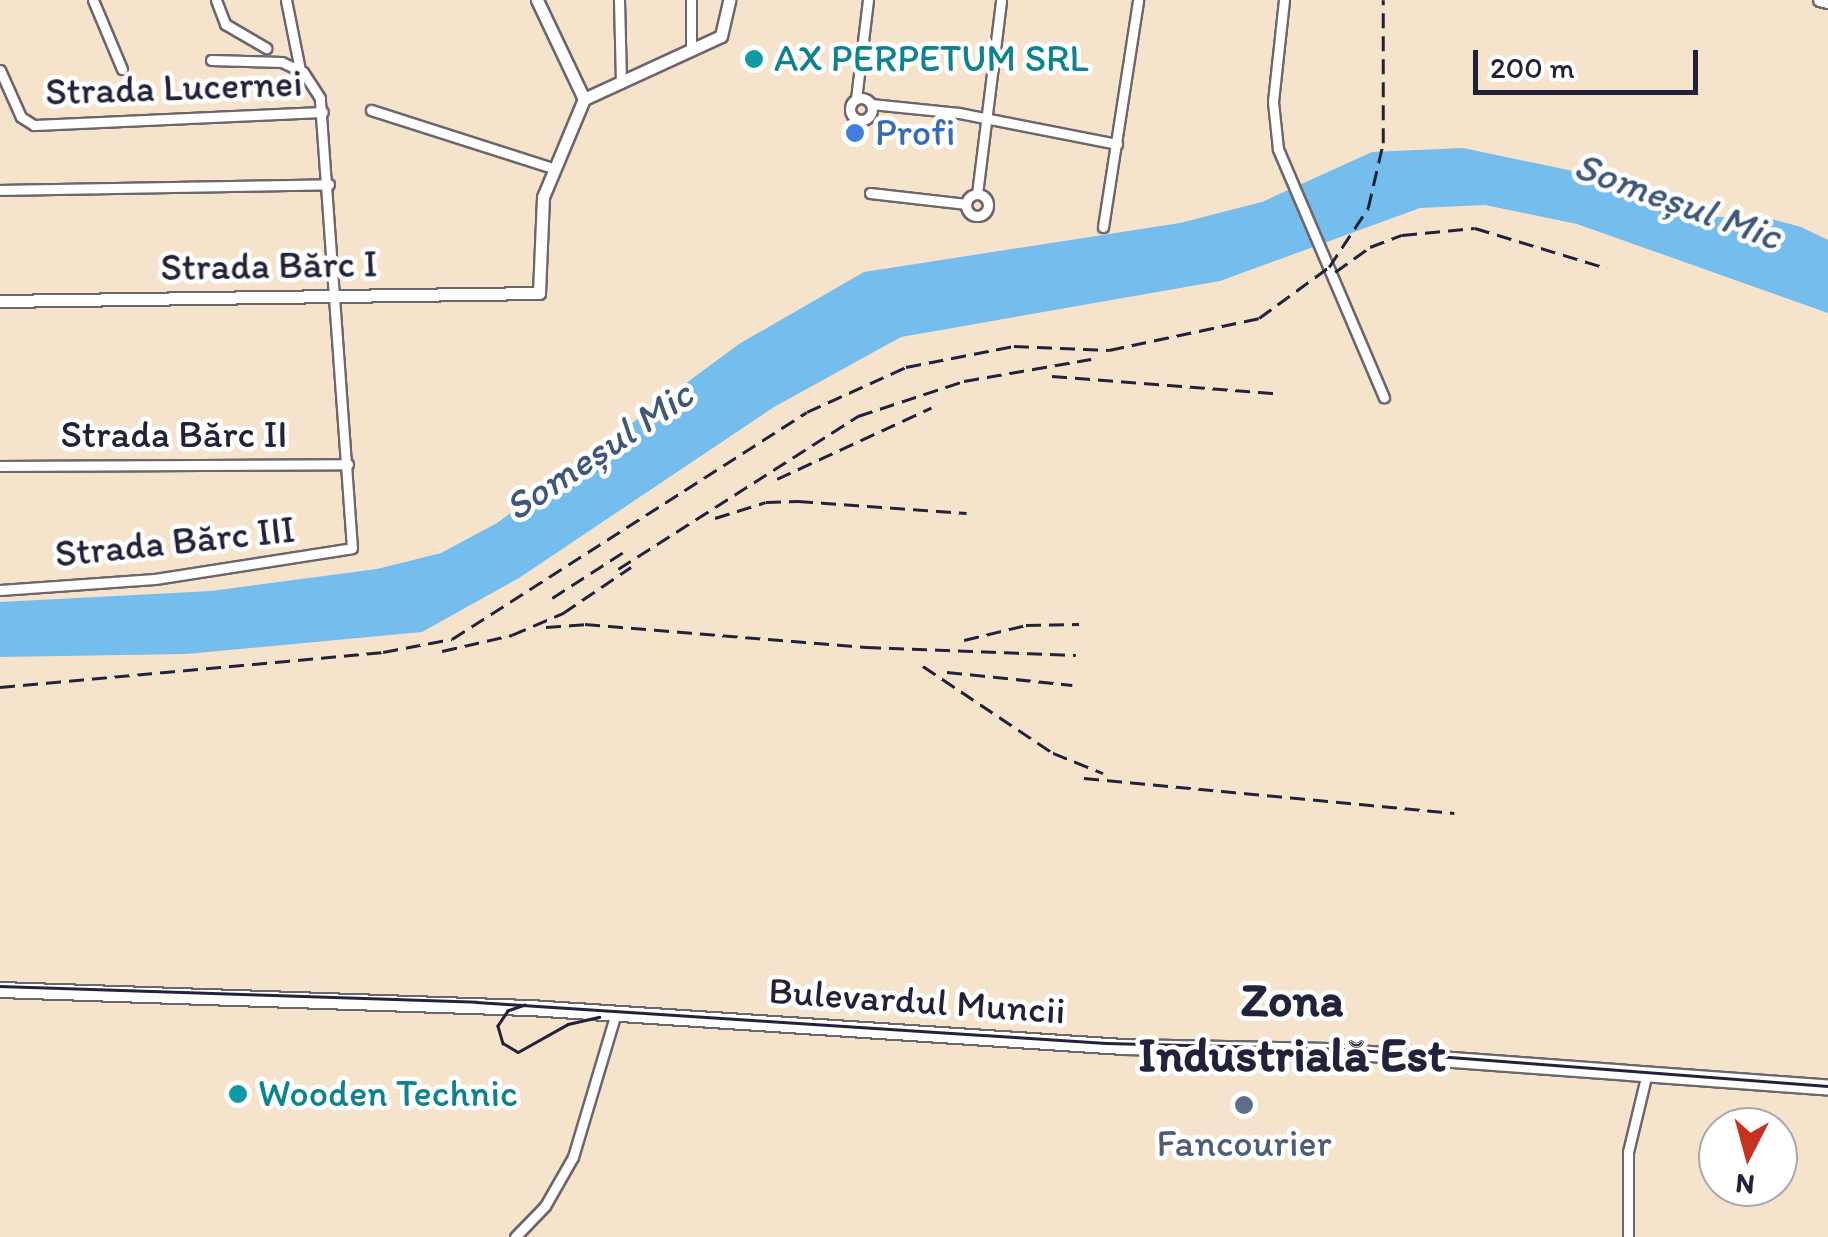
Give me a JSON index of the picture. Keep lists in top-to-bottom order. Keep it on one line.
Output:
{"streets":{"main road":["Bulevardul Muncii"],"street":["Strada Lucernei","Strada Bărc I","Strada Bărc II","Strada Bărc III"]},"crossings":[["Strada Bărc II","Strada Bărc III"]],"districts":["Zona Industrială Est"],"water":["Someșul Mic"],"places":["AX PERPETUM SRL","Profi","Wooden Technic","Fancourier"],"scale_bar":"200 m","north":"bottom"}
